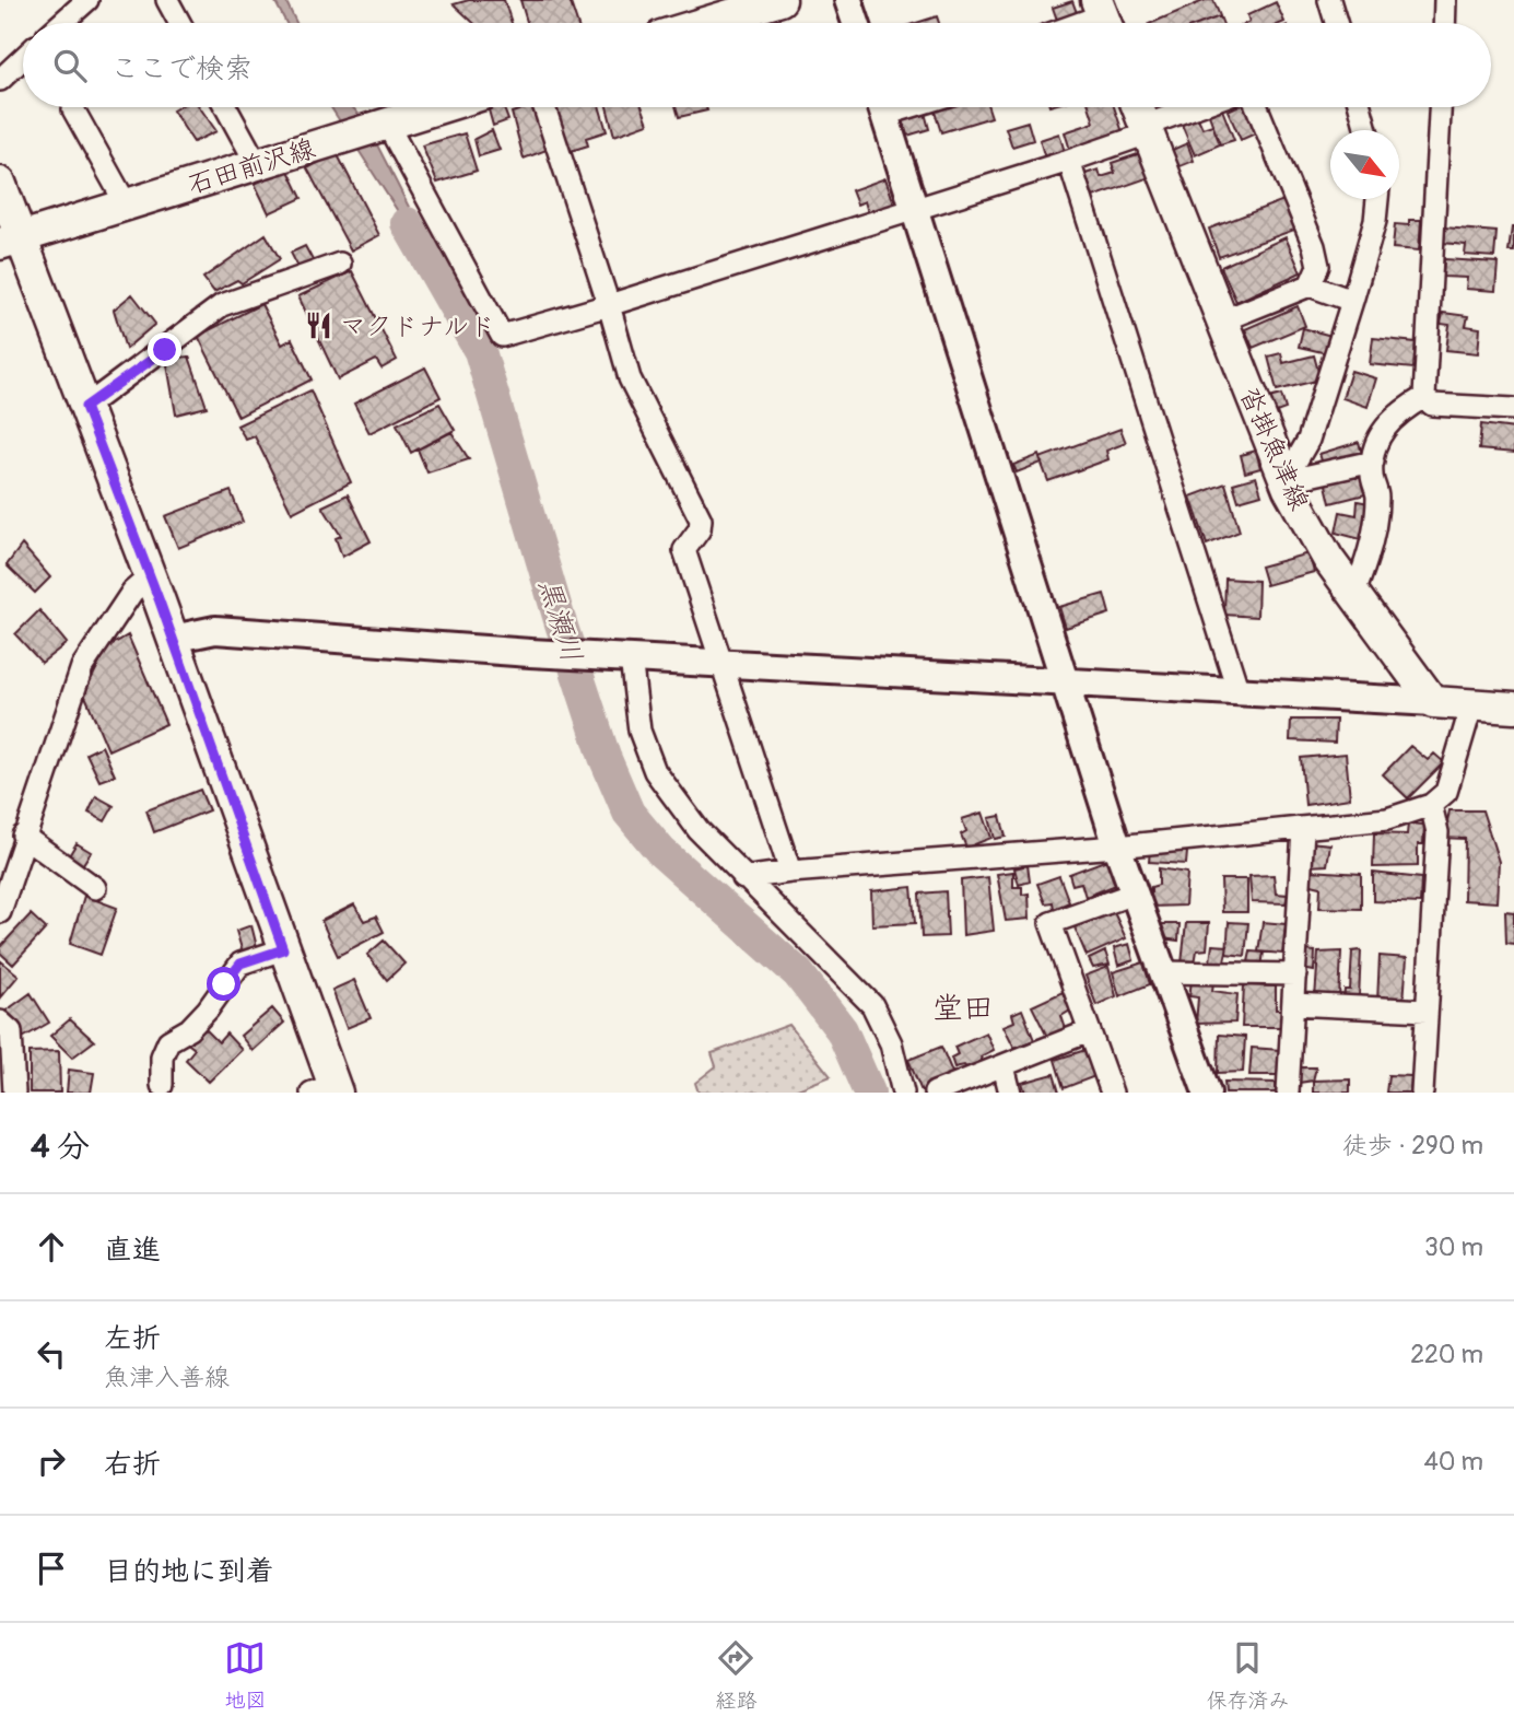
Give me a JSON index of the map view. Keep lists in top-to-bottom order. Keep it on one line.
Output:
{"streets":{"main road":["石田前沢線","沓掛魚津線"]},"districts":["堂田"],"water":["黒瀬川"],"places":{"restaurant":["マクドナルド"]},"north":"bottom right","page":{"search":"ここで検索","heading":["4 分","徒歩 · 290 m"],"list":[["直進","30 m"],["左折","魚津入善線","220 m"],["右折","40 m"],"目的地に到着"],"nav":["地図","経路","保存済み"]}}
